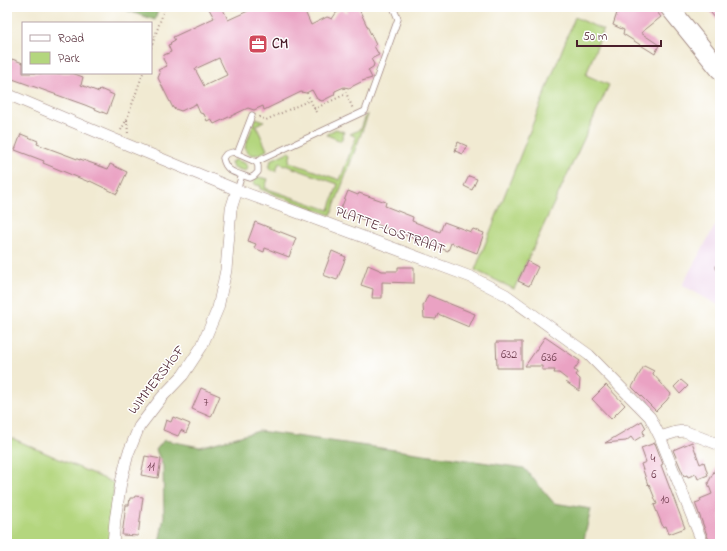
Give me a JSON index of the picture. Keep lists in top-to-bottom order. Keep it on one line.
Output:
{"streets":{"street":["PLATTE-LOSTRAAT","WIMMERSHOF"]},"crossings":[["PLATTE-LOSTRAAT","WIMMERSHOF"]],"places":{"office":["CM"]},"house_numbers":["632","636","7","4","11","6","10"],"legend":["Road","Park"],"scale_bar":"50 m"}
